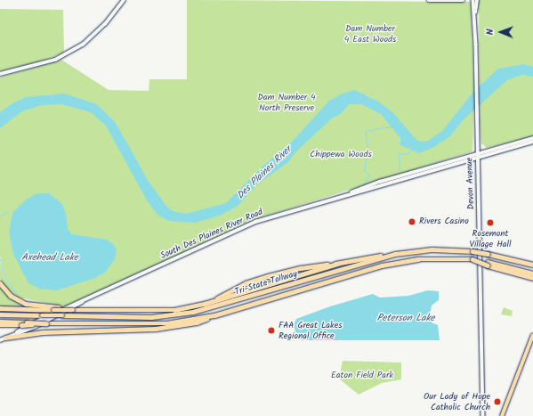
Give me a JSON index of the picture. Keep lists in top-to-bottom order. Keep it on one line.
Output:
{"streets":{"highway":["Tri-State Tollway"],"main road":["Devon Avenue","South Des Plaines River Road"]},"crossings":[["Devon Avenue","South Des Plaines River Road"]],"water":["Des Plaines River","Axehead Lake","Peterson Lake"],"parks":["Dam Number 4 East Woods","Dam Number 4 North Preserve","Chippewa Woods","Eaton Field Park"],"places":["Rivers Casino","Rosemont Village Hall","FAA Great Lakes Regional Office","Our Lady of Hope Catholic Church"],"north":"left"}
